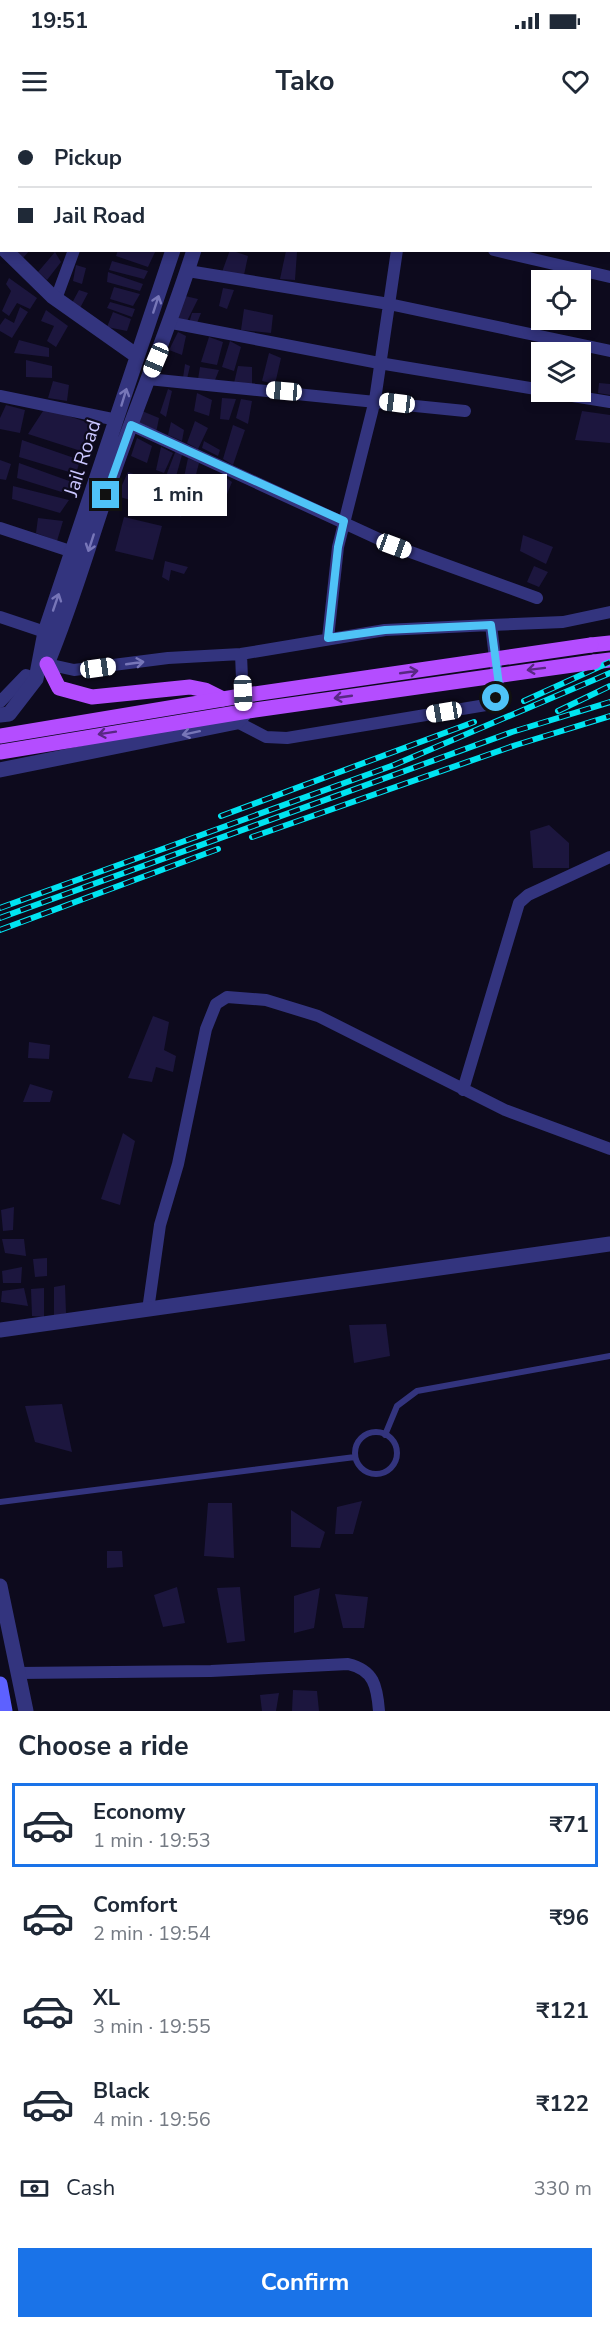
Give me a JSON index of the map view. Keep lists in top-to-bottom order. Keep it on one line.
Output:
{"streets":{"street":["Jail Road"]},"page":{"status":"19:51","header":"Tako","banner":["Pickup","Jail Road"],"bubble":"1 min","heading":"Choose a ride","list":[{"name":"Economy","note":"1 min · 19:53","value":"₹71"},{"name":"Comfort","note":"2 min · 19:54","value":"₹96"},{"name":"XL","note":"3 min · 19:55","value":"₹121"},{"name":"Black","note":"4 min · 19:56","value":"₹122"}],"pay":["Cash","330 m"],"buttons":"Confirm"}}
